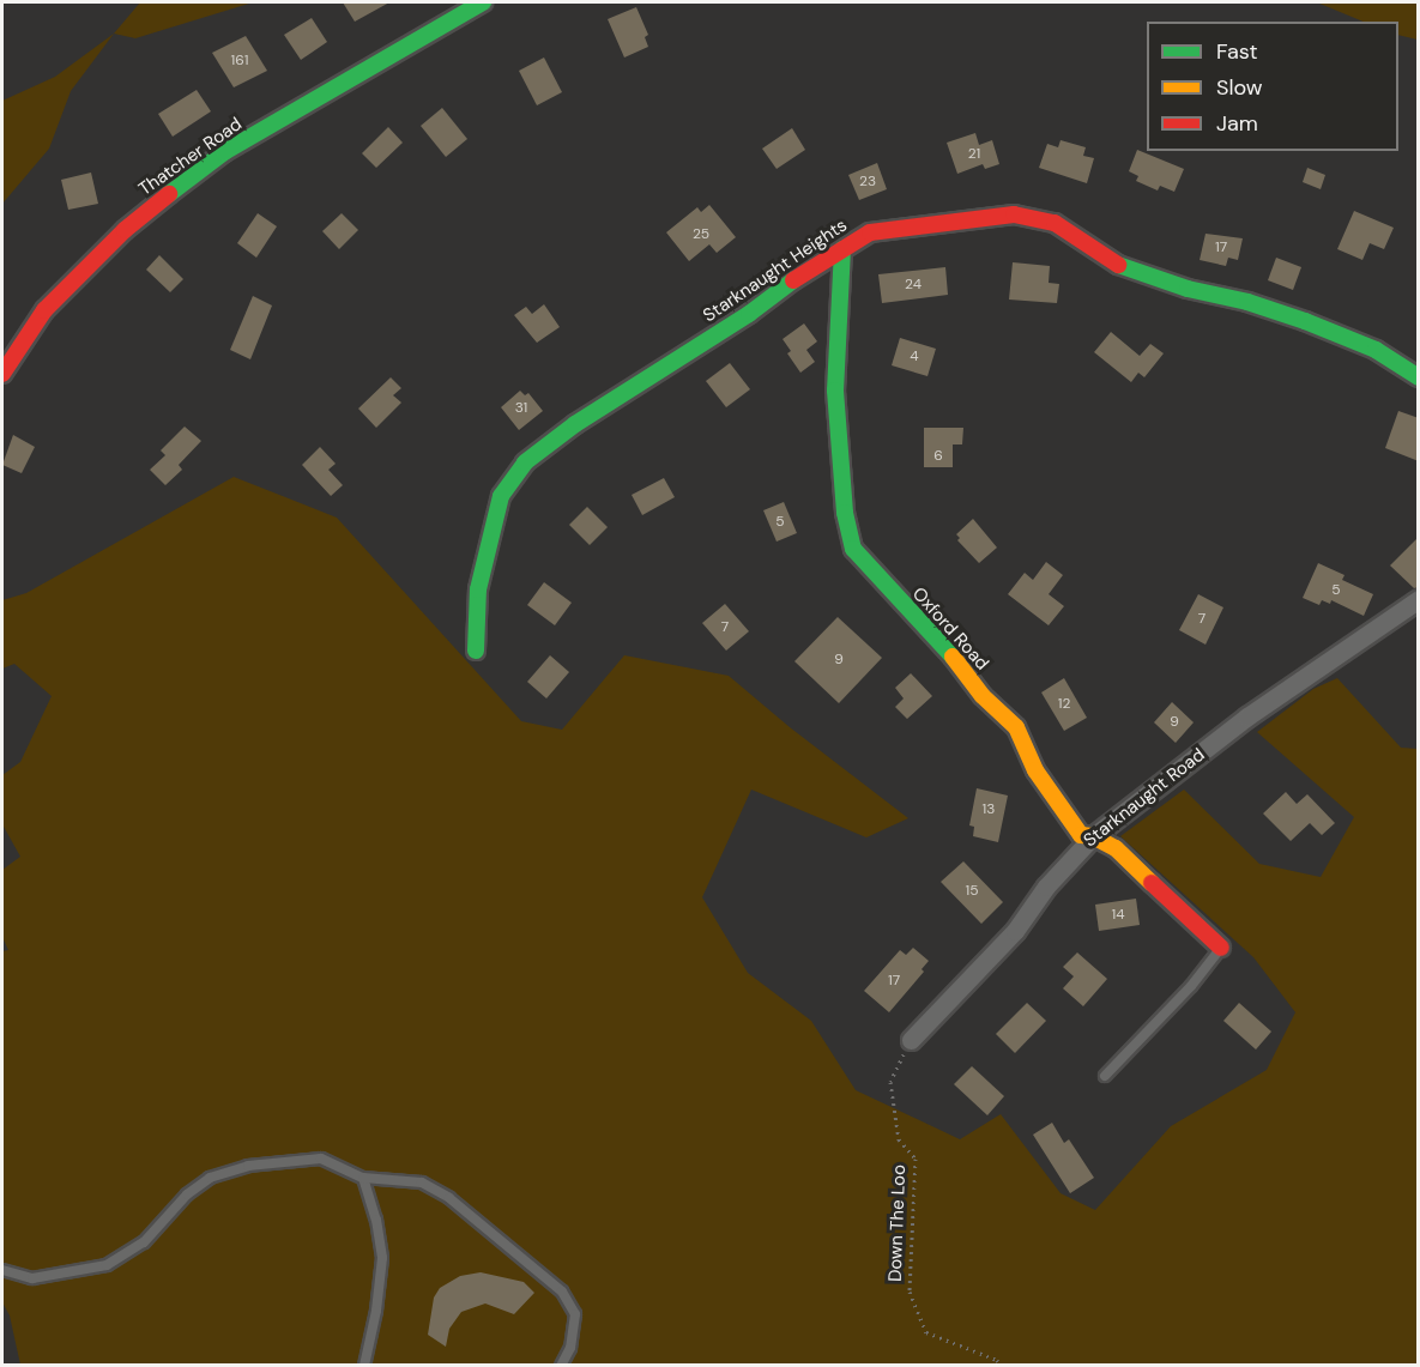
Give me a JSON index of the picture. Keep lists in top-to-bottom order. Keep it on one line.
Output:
{"streets":{"street":["Thatcher Road","Starknaught Heights","Oxford Road","Starknaught Road"],"path":["Down The Loo"]},"crossings":[["Starknaught Heights","Oxford Road"],["Oxford Road","Starknaught Road"],["Starknaught Road","Down The Loo"]],"house_numbers":["161","21","23","25","17","24","4","31","6","5","5","7","7","9","12","9","13","15","14","17"],"legend":["Fast","Slow","Jam"]}
